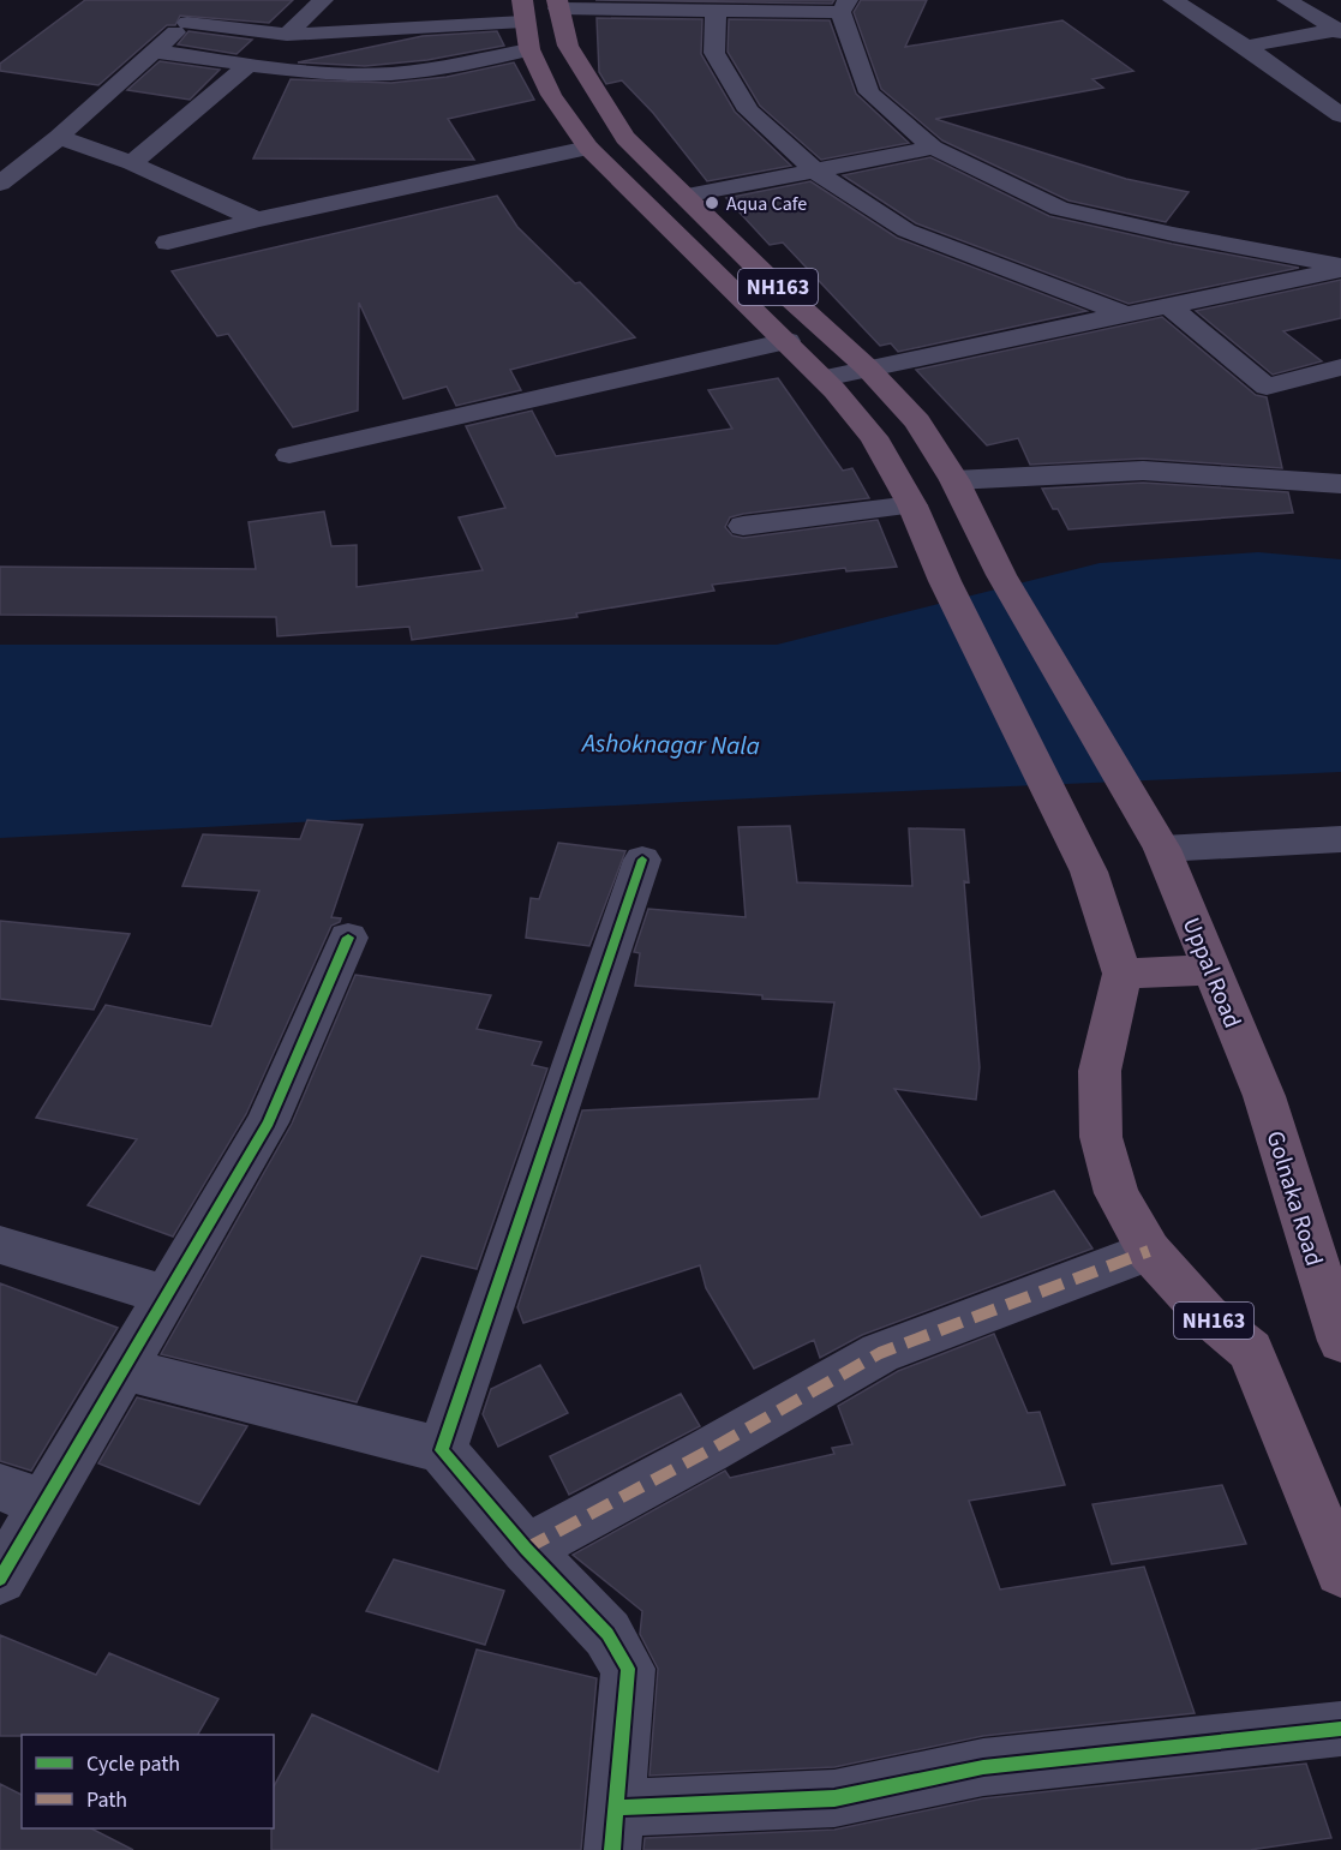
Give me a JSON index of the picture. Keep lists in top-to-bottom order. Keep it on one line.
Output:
{"streets":{"highway":["NH163","Uppal Road","Golnaka Road"]},"crossings":[["NH163","Uppal Road"],["Uppal Road","Golnaka Road"]],"water":["Ashoknagar Nala"],"places":["Aqua Cafe"],"legend":["Cycle path","Path"]}
